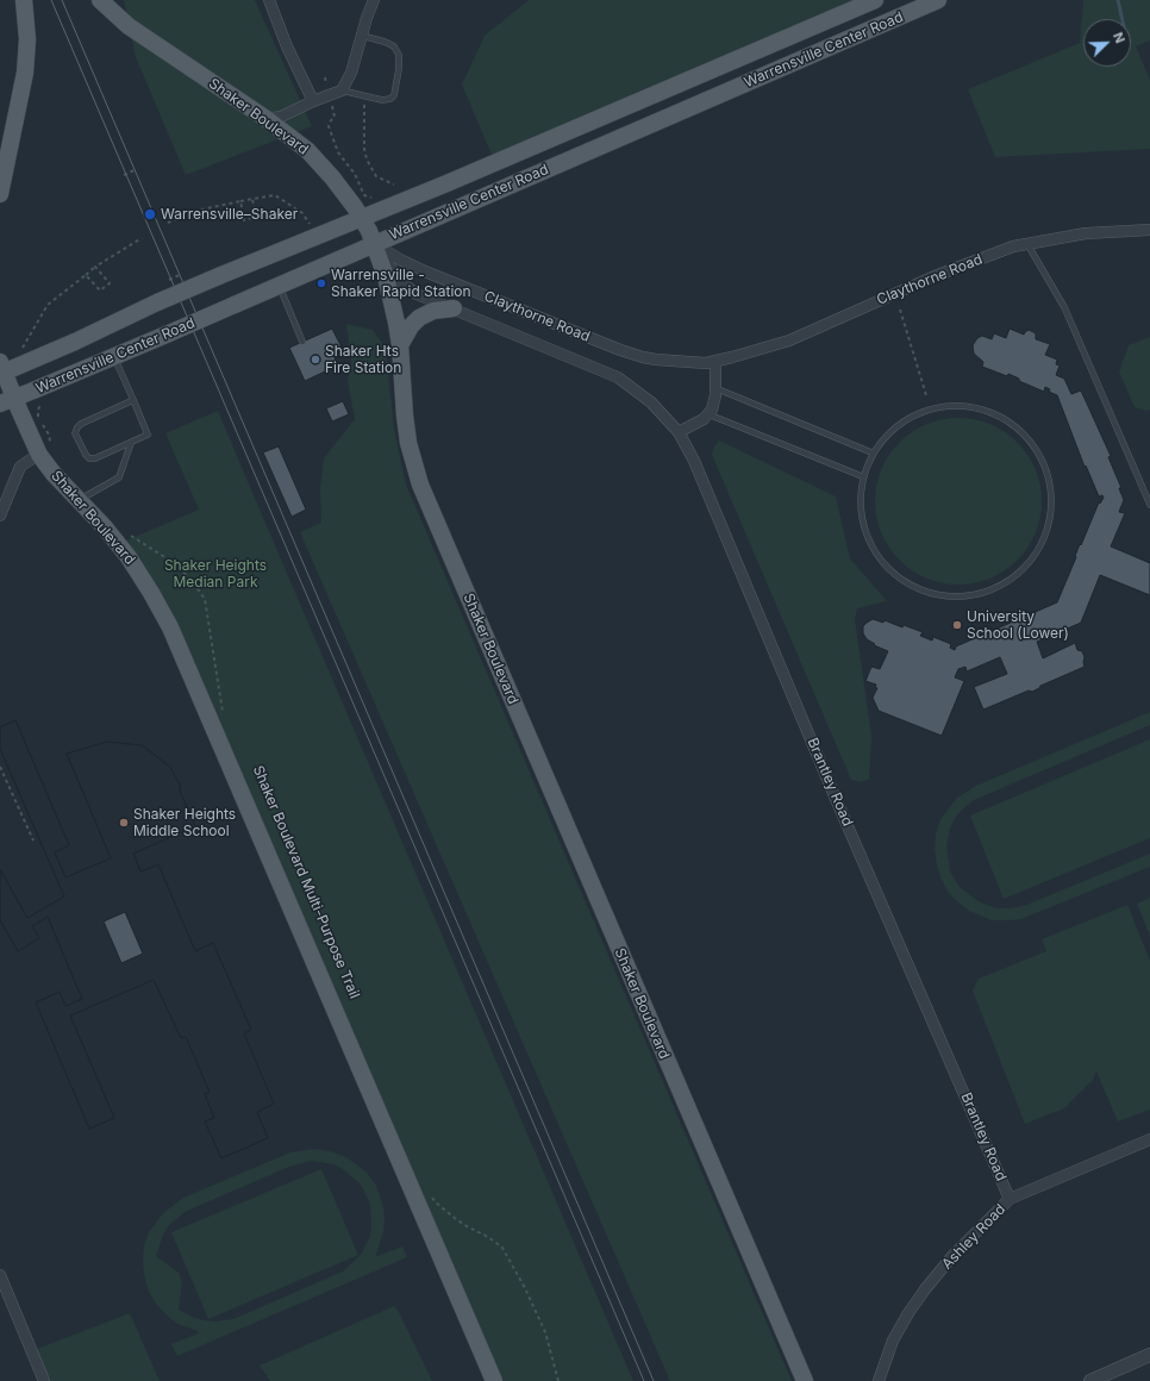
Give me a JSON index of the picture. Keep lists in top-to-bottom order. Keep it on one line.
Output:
{"streets":{"main road":["Warrensville Center Road","Shaker Boulevard"],"street":["Claythorne Road","Brantley Road","Ashley Road"]},"crossings":[["Warrensville Center Road","Shaker Boulevard"],["Warrensville Center Road","Claythorne Road"],["Shaker Boulevard","Claythorne Road"],["Claythorne Road","Brantley Road"],["Brantley Road","Ashley Road"]],"parks":["Shaker Heights Median Park"],"places":["Warrensville–Shaker","Warrensville - Shaker Rapid Station","Shaker Hts Fire Station","University School (Lower)","Shaker Heights Middle School"],"north":"top right"}
